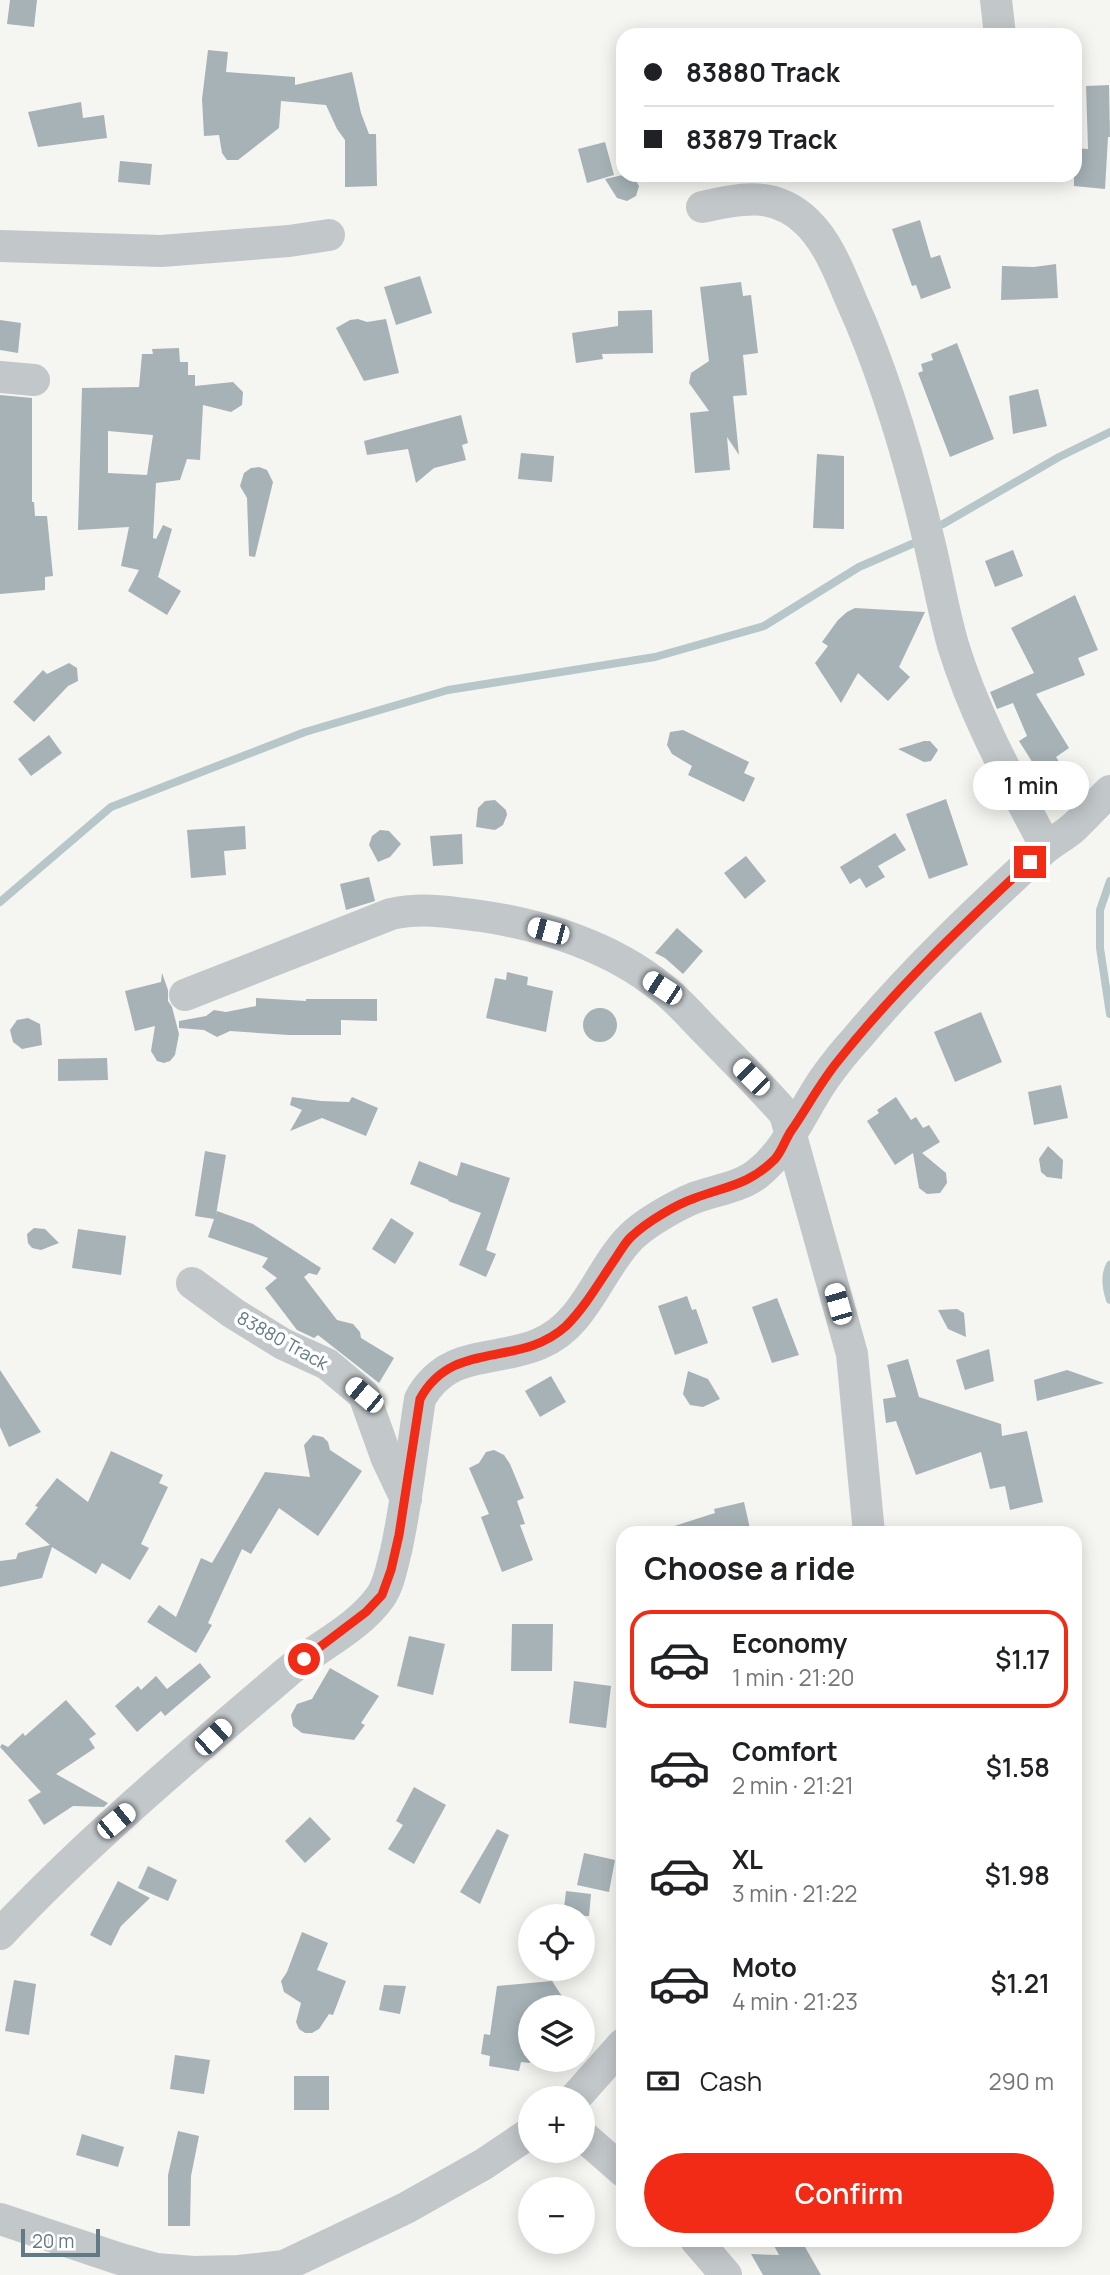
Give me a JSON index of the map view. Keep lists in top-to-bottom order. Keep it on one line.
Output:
{"streets":{"street":["83880 Track"]},"scale_bar":"20 m","page":{"banner":["83880 Track","83879 Track"],"bubble":"1 min","heading":"Choose a ride","list":[{"name":"Economy","note":"1 min · 21:20","value":"$1.17"},{"name":"Comfort","note":"2 min · 21:21","value":"$1.58"},{"name":"XL","note":"3 min · 21:22","value":"$1.98"},{"name":"Moto","note":"4 min · 21:23","value":"$1.21"}],"map_buttons":["+","−"],"pay":["Cash","290 m"],"buttons":"Confirm","scale":"20 m"}}
